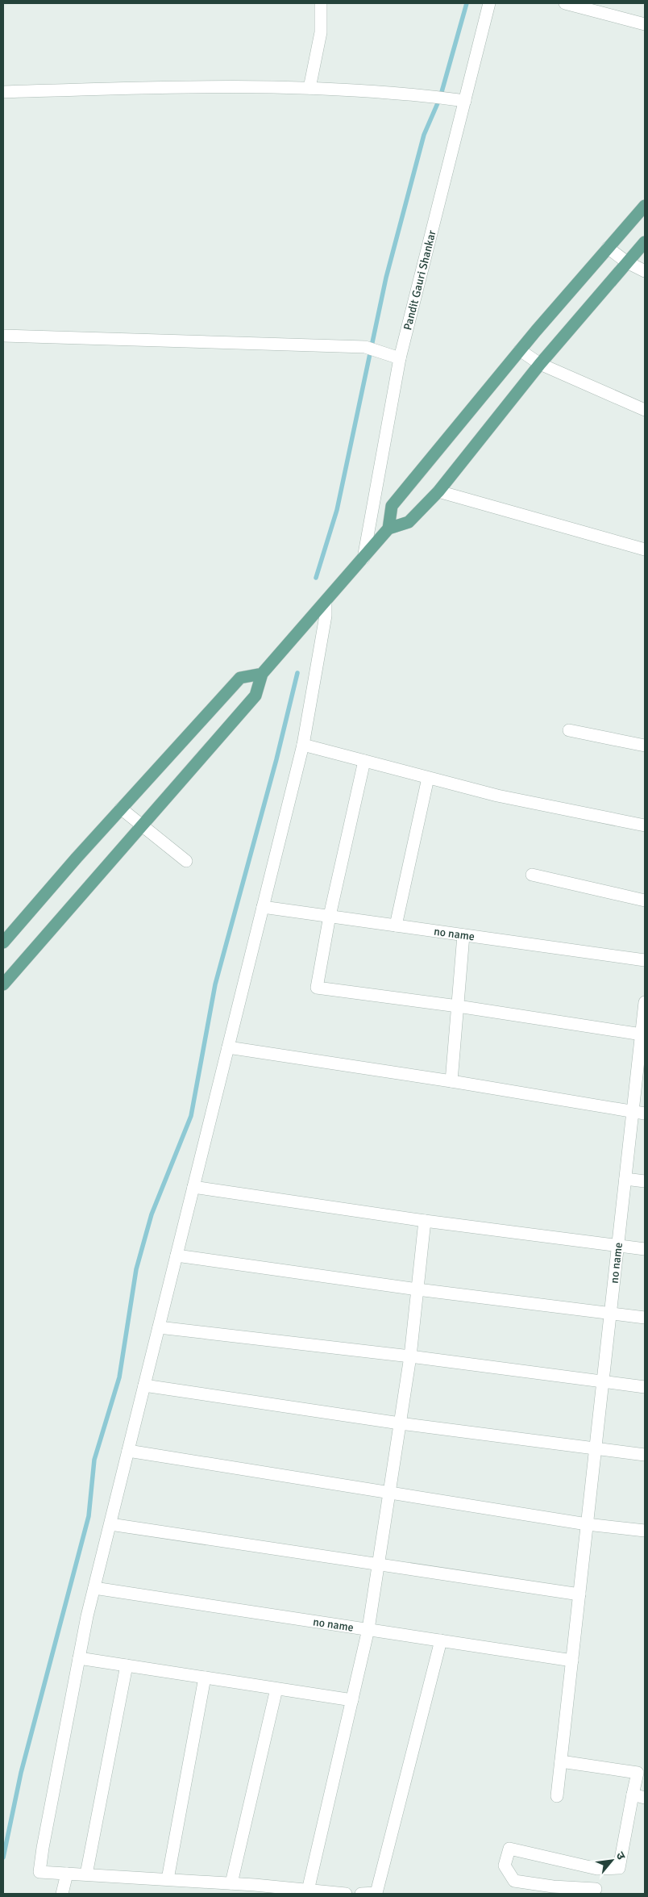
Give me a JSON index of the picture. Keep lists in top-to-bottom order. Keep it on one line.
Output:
{"streets":{"street":["Pandit Gauri Shankar","no name"]},"north":"top right"}
